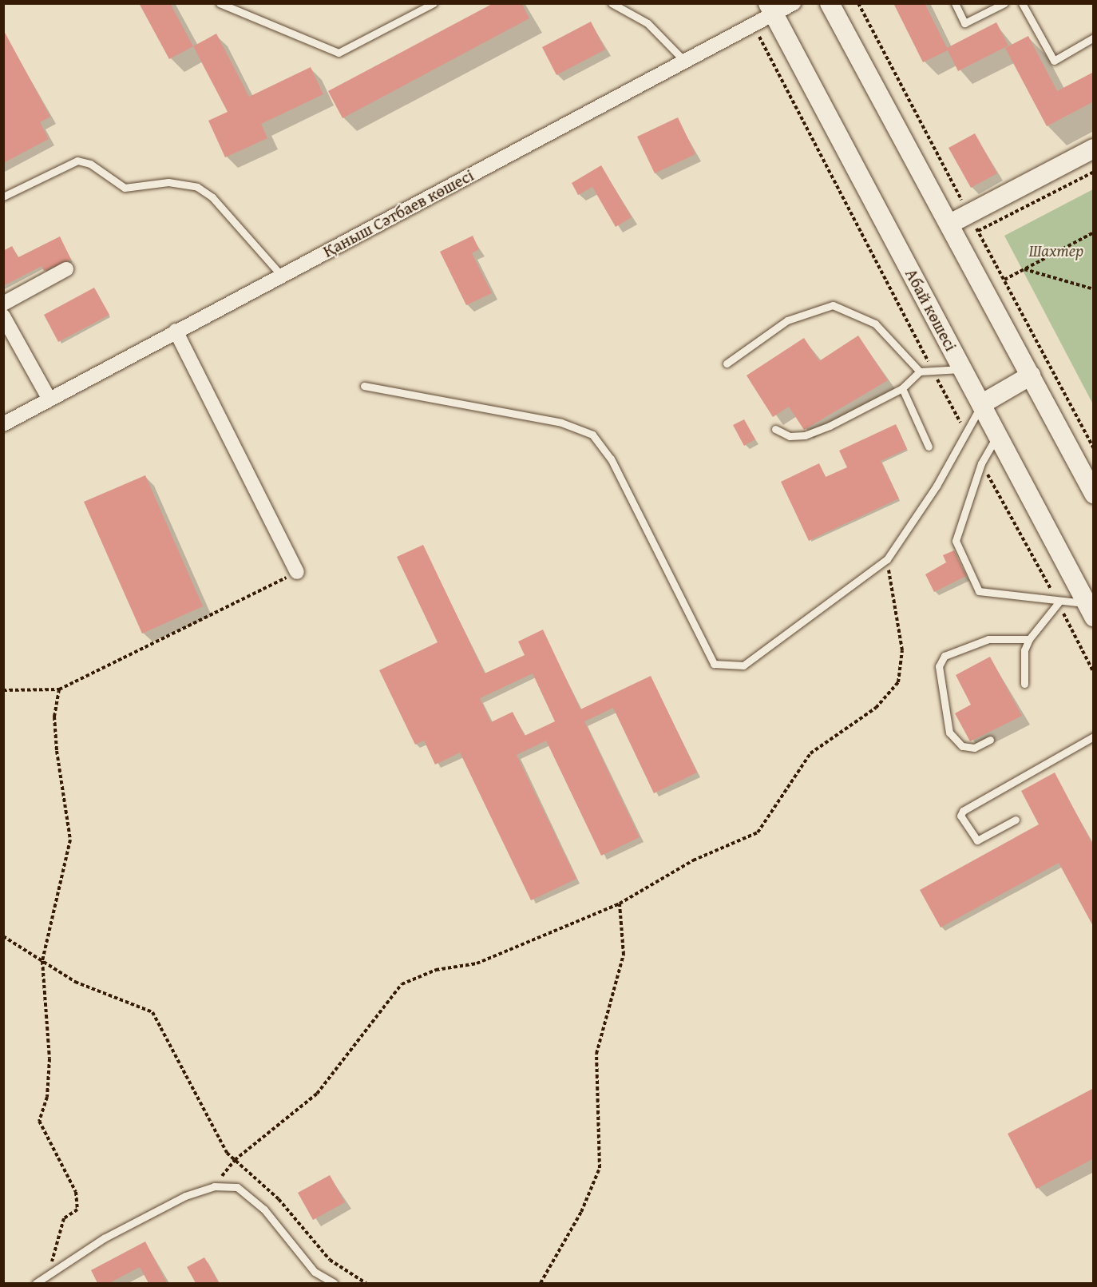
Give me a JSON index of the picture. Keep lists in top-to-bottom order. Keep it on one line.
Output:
{"streets":{"main road":["Абай көшесі"],"street":["Қаныш Сәтбаев көшесі"]},"crossings":[["Қаныш Сәтбаев көшесі","Абай көшесі"]],"parks":["Шахтер"]}
